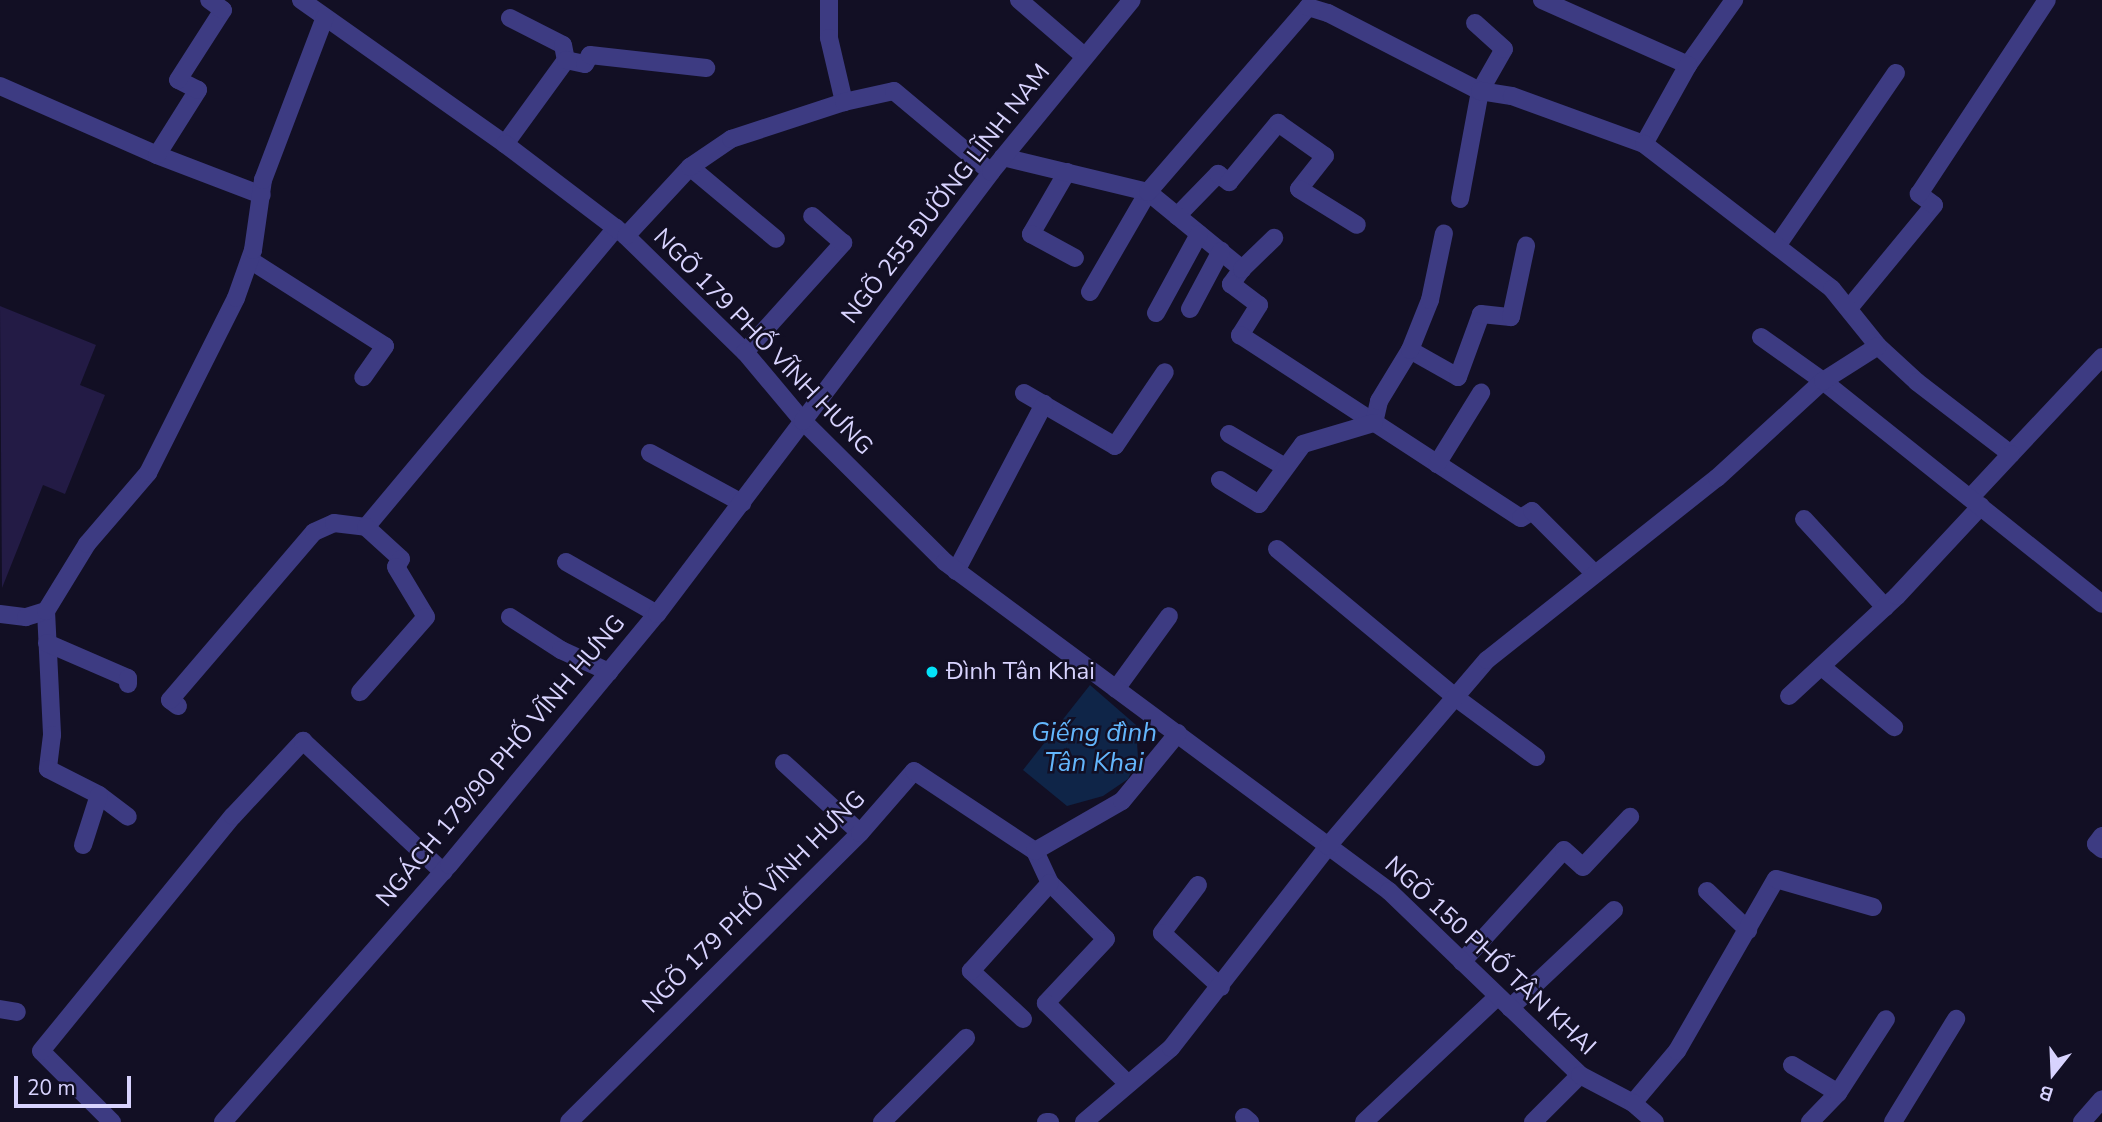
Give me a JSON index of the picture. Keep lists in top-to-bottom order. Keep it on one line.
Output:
{"streets":{"street":["NGÕ 255 ĐƯỜNG LĨNH NAM","NGÕ 179 PHỐ VĨNH HƯNG","NGÁCH 179/90 PHỐ VĨNH HƯNG","NGÕ 150 PHỐ TÂN KHAI"]},"crossings":[["NGÕ 255 ĐƯỜNG LĨNH NAM","NGÕ 179 PHỐ VĨNH HƯNG"],["NGÕ 255 ĐƯỜNG LĨNH NAM","NGÁCH 179/90 PHỐ VĨNH HƯNG"],["NGÕ 179 PHỐ VĨNH HƯNG","NGÁCH 179/90 PHỐ VĨNH HƯNG"],["NGÕ 179 PHỐ VĨNH HƯNG","NGÕ 150 PHỐ TÂN KHAI"]],"water":["Giếng đình Tân Khai"],"places":["Đình Tân Khai"],"scale_bar":"20 m","north":"bottom"}
